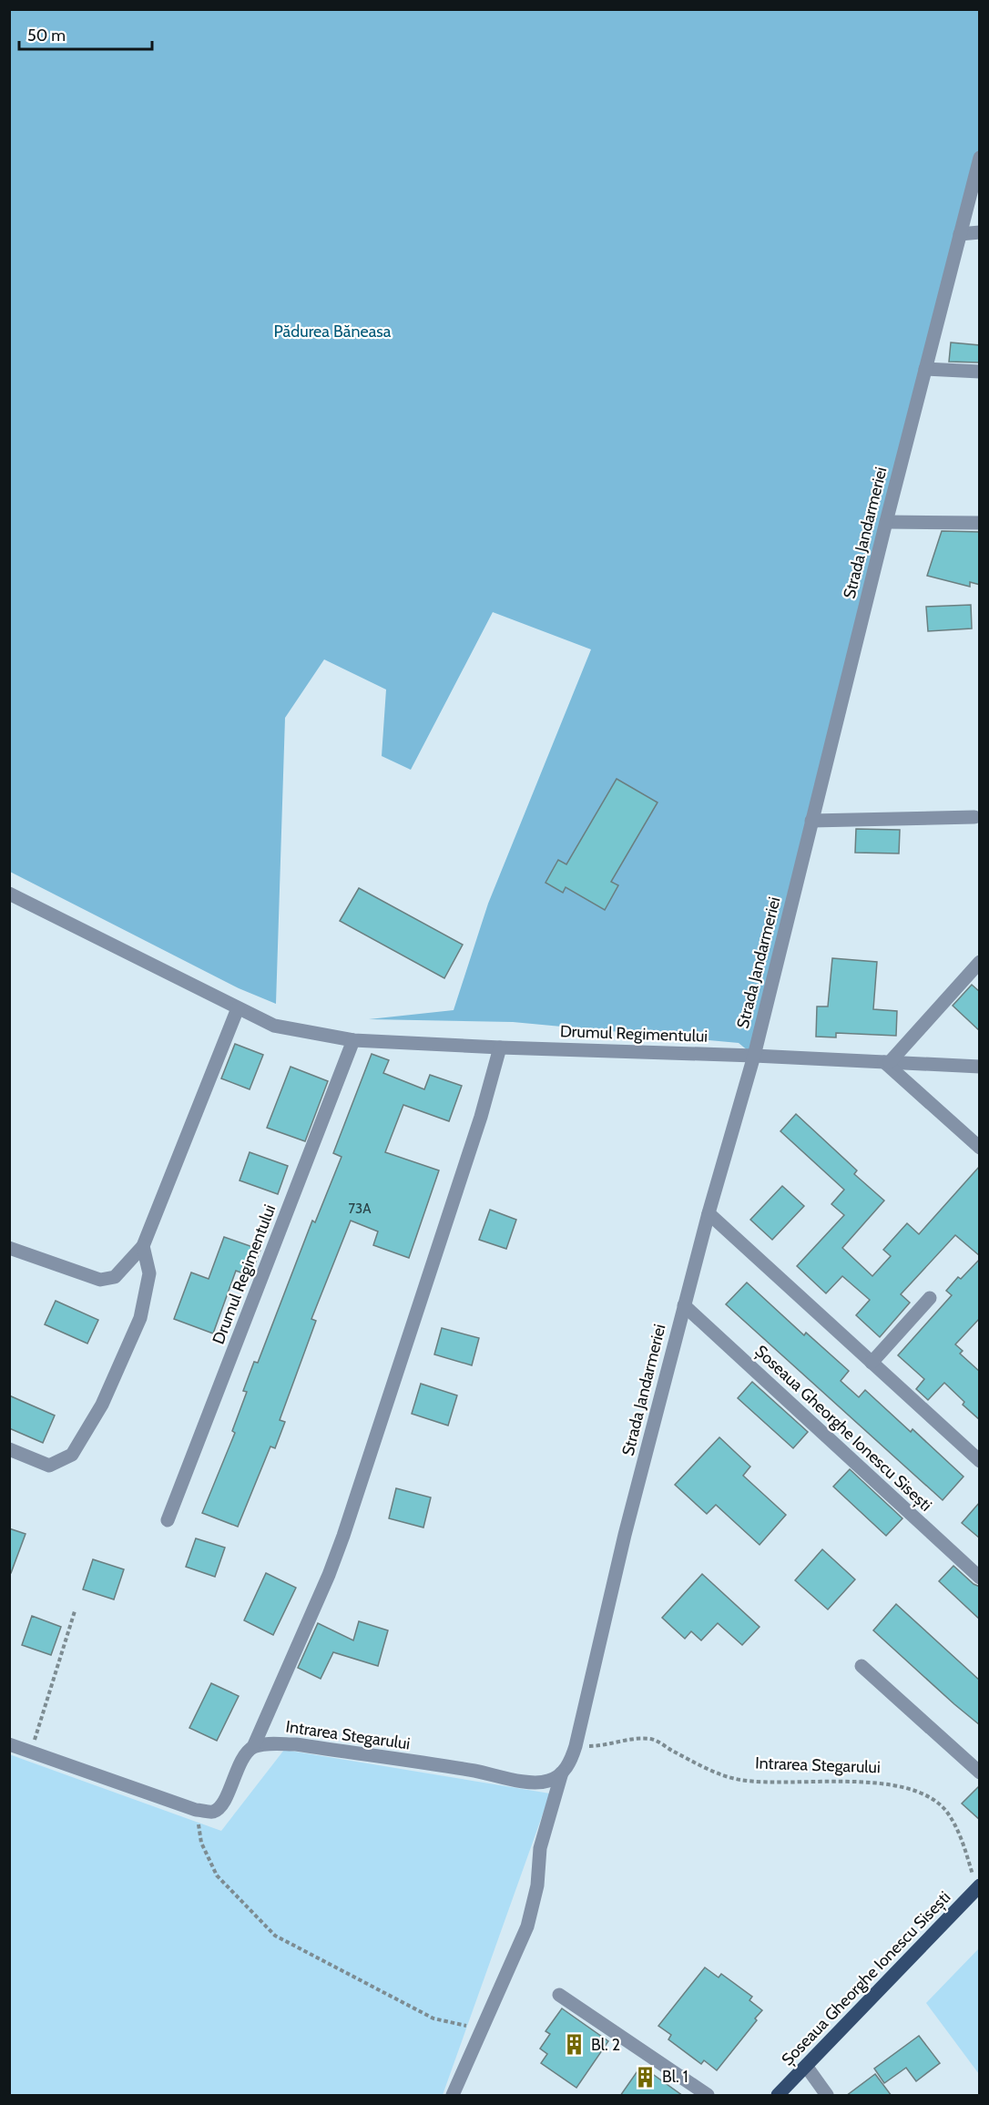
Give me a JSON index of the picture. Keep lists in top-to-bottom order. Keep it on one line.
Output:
{"streets":{"main road":["Șoseaua Gheorghe Ionescu Sisești"],"street":["Strada Jandarmeriei","Drumul Regimentului","Intrarea Stegarului"]},"crossings":[["Strada Jandarmeriei","Drumul Regimentului"],["Strada Jandarmeriei","Șoseaua Gheorghe Ionescu Sisești"],["Strada Jandarmeriei","Intrarea Stegarului"],["Șoseaua Gheorghe Ionescu Sisești","Intrarea Stegarului"]],"parks":["Pădurea Băneasa"],"places":{"building":["Bl. 2","Bl. 1"]},"house_numbers":["73A"],"scale_bar":"50 m"}
